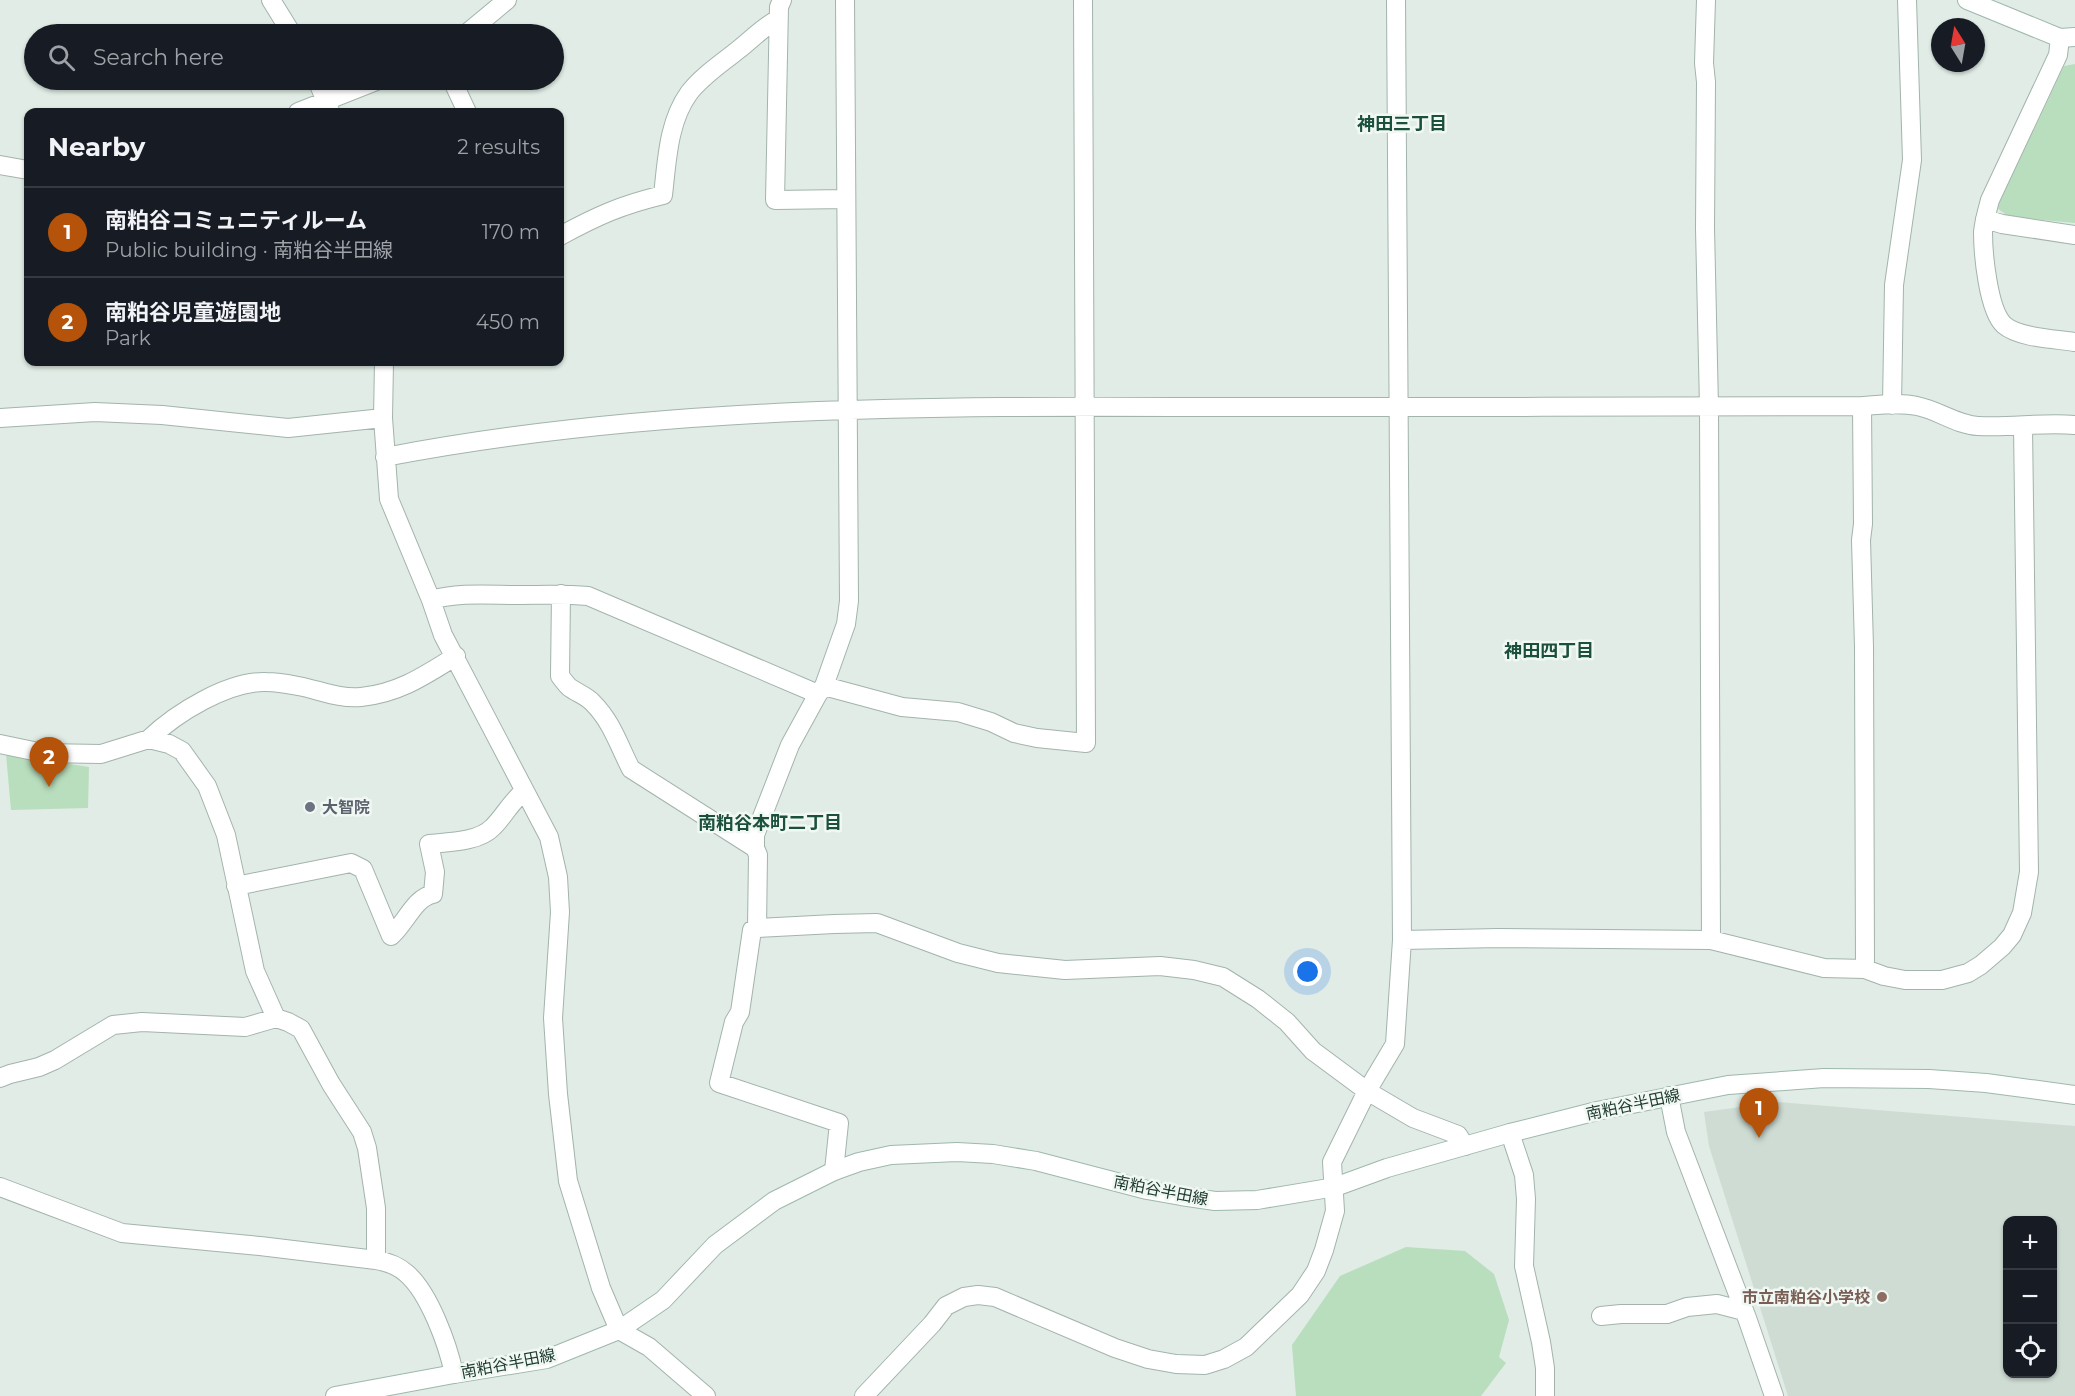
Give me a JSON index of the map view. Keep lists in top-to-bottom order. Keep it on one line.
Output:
{"streets":{"street":["南粕谷半田線"]},"districts":["神田三丁目","神田四丁目","南粕谷本町二丁目"],"places":["大智院","市立南粕谷小学校"],"north":"top","page":{"search":"Search here","heading":["Nearby","2 results"],"list":[{"mark":"1","name":"南粕谷コミュニティルーム","note":"Public building · 南粕谷半田線","value":"170 m"},{"mark":"2","name":"南粕谷児童遊園地","note":"Park","value":"450 m"}],"pins":["2","1"],"map_buttons":["+","−"]}}
